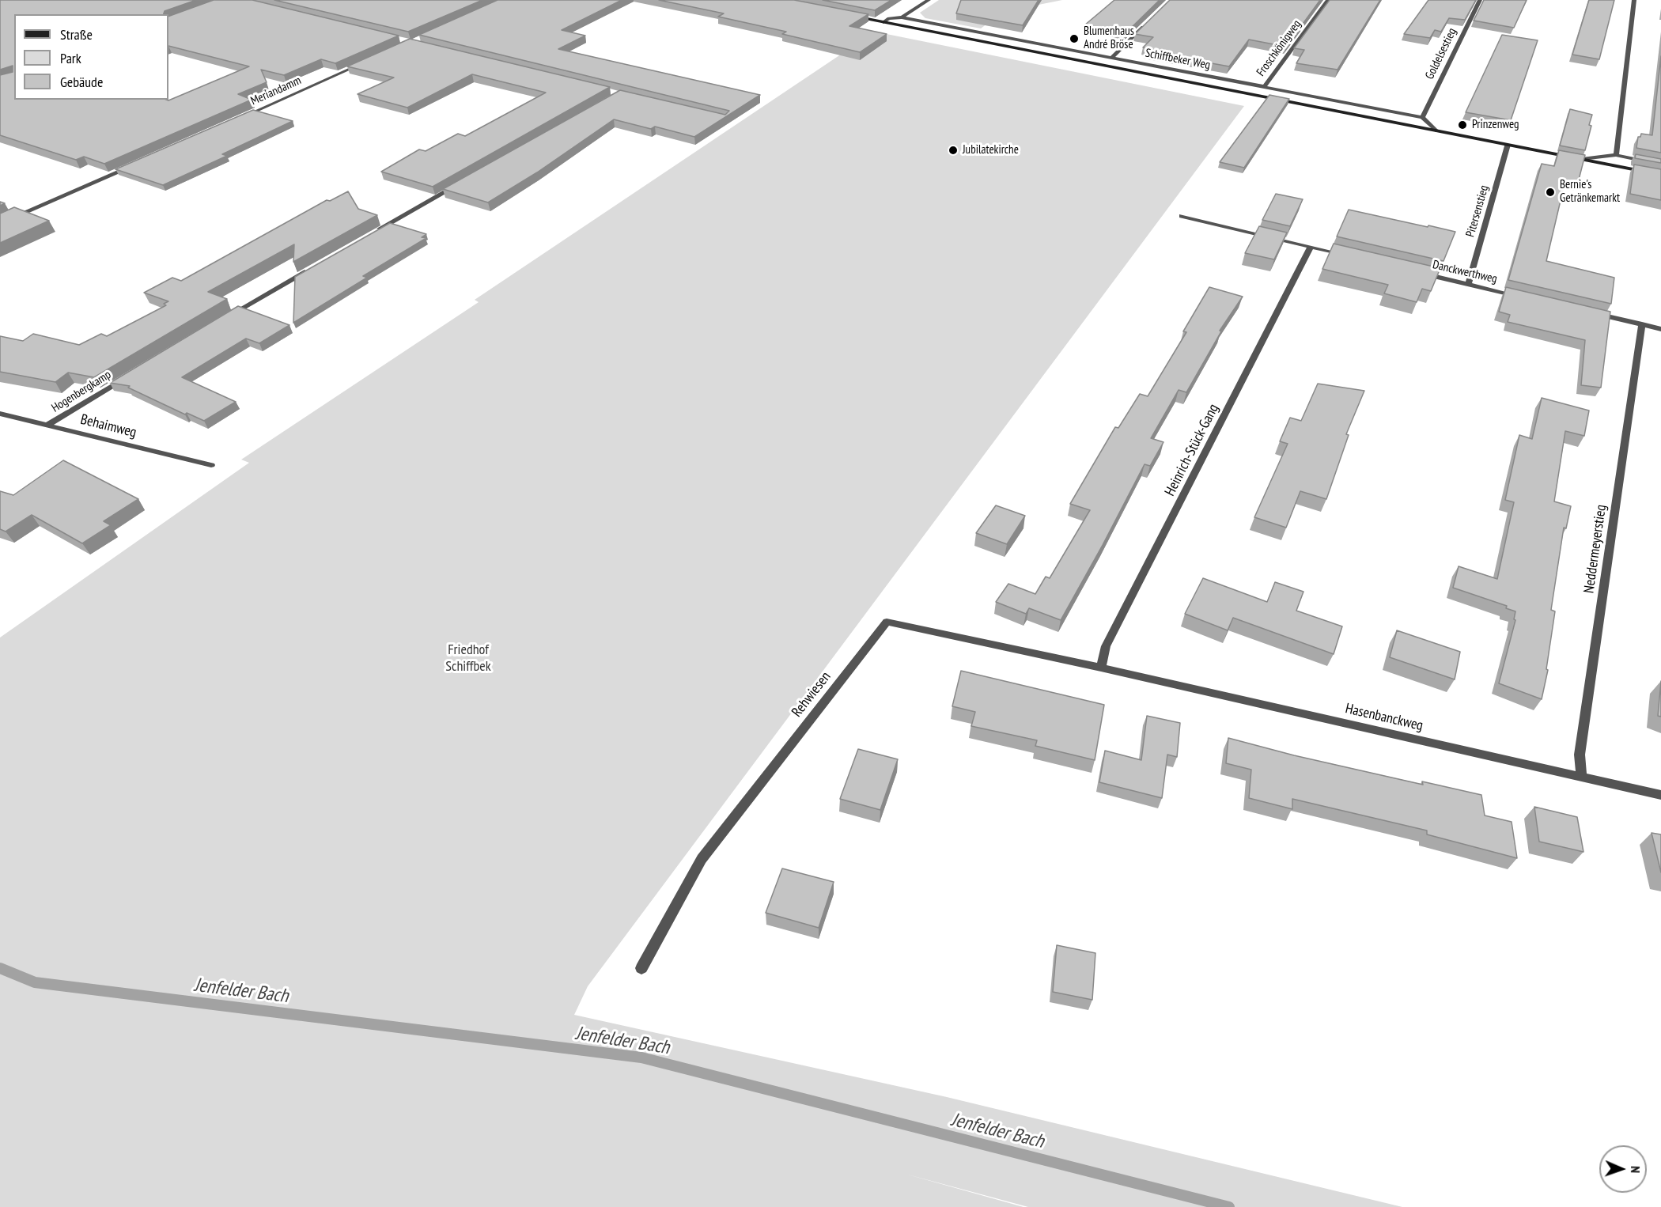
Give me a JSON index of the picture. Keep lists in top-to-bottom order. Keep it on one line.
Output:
{"streets":{"main road":["Schiffbeker Weg"],"street":["Froschkönigweg","Goldelsestieg","Meriandamm","Pitersenstieg","Danckwerthweg","Hogenbergkamp","Behaimweg","Heinrich-Stück-Gang","Neddermeyerstieg","Rehwiesen","Hasenbanckweg"]},"crossings":[["Froschkönigweg","Schiffbeker Weg"],["Goldelsestieg","Schiffbeker Weg"],["Schiffbeker Weg","Pitersenstieg"],["Pitersenstieg","Danckwerthweg"],["Hogenbergkamp","Behaimweg"],["Heinrich-Stück-Gang","Rehwiesen"],["Heinrich-Stück-Gang","Hasenbanckweg"],["Neddermeyerstieg","Hasenbanckweg"],["Rehwiesen","Hasenbanckweg"]],"water":["Jenfelder Bach"],"parks":["Friedhof Schiffbek"],"places":["Blumenhaus André Bröse","Prinzenweg","Jubilatekirche","Bernie's Getränkemarkt"],"legend":["Straße","Park","Gebäude"],"north":"right"}
